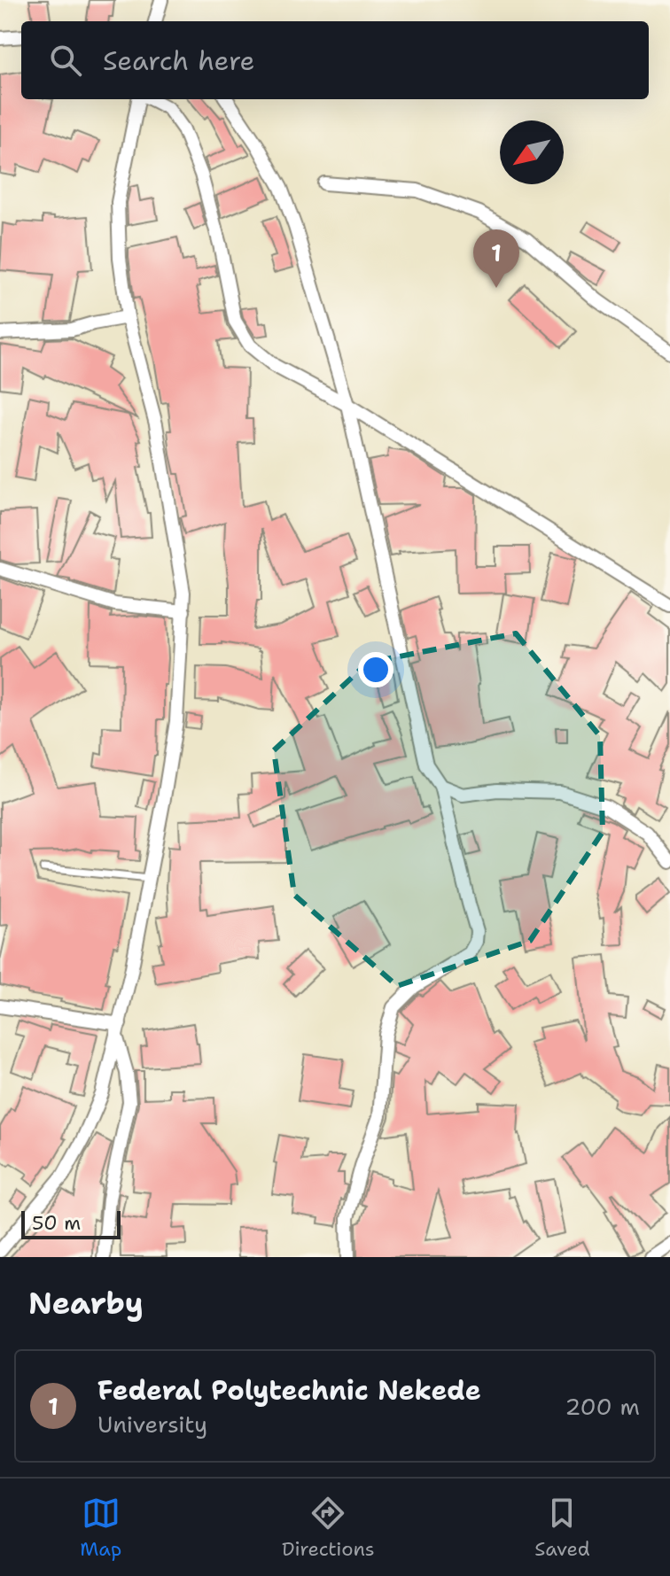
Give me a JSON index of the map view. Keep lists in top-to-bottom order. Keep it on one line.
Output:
{"scale_bar":"50 m","north":"bottom left","page":{"search":"Search here","pins":"1","scale":"50 m","heading":"Nearby","list":[{"mark":"1","name":"Federal Polytechnic Nekede","note":"University","value":"200 m"}],"nav":["Map","Directions","Saved"]}}
